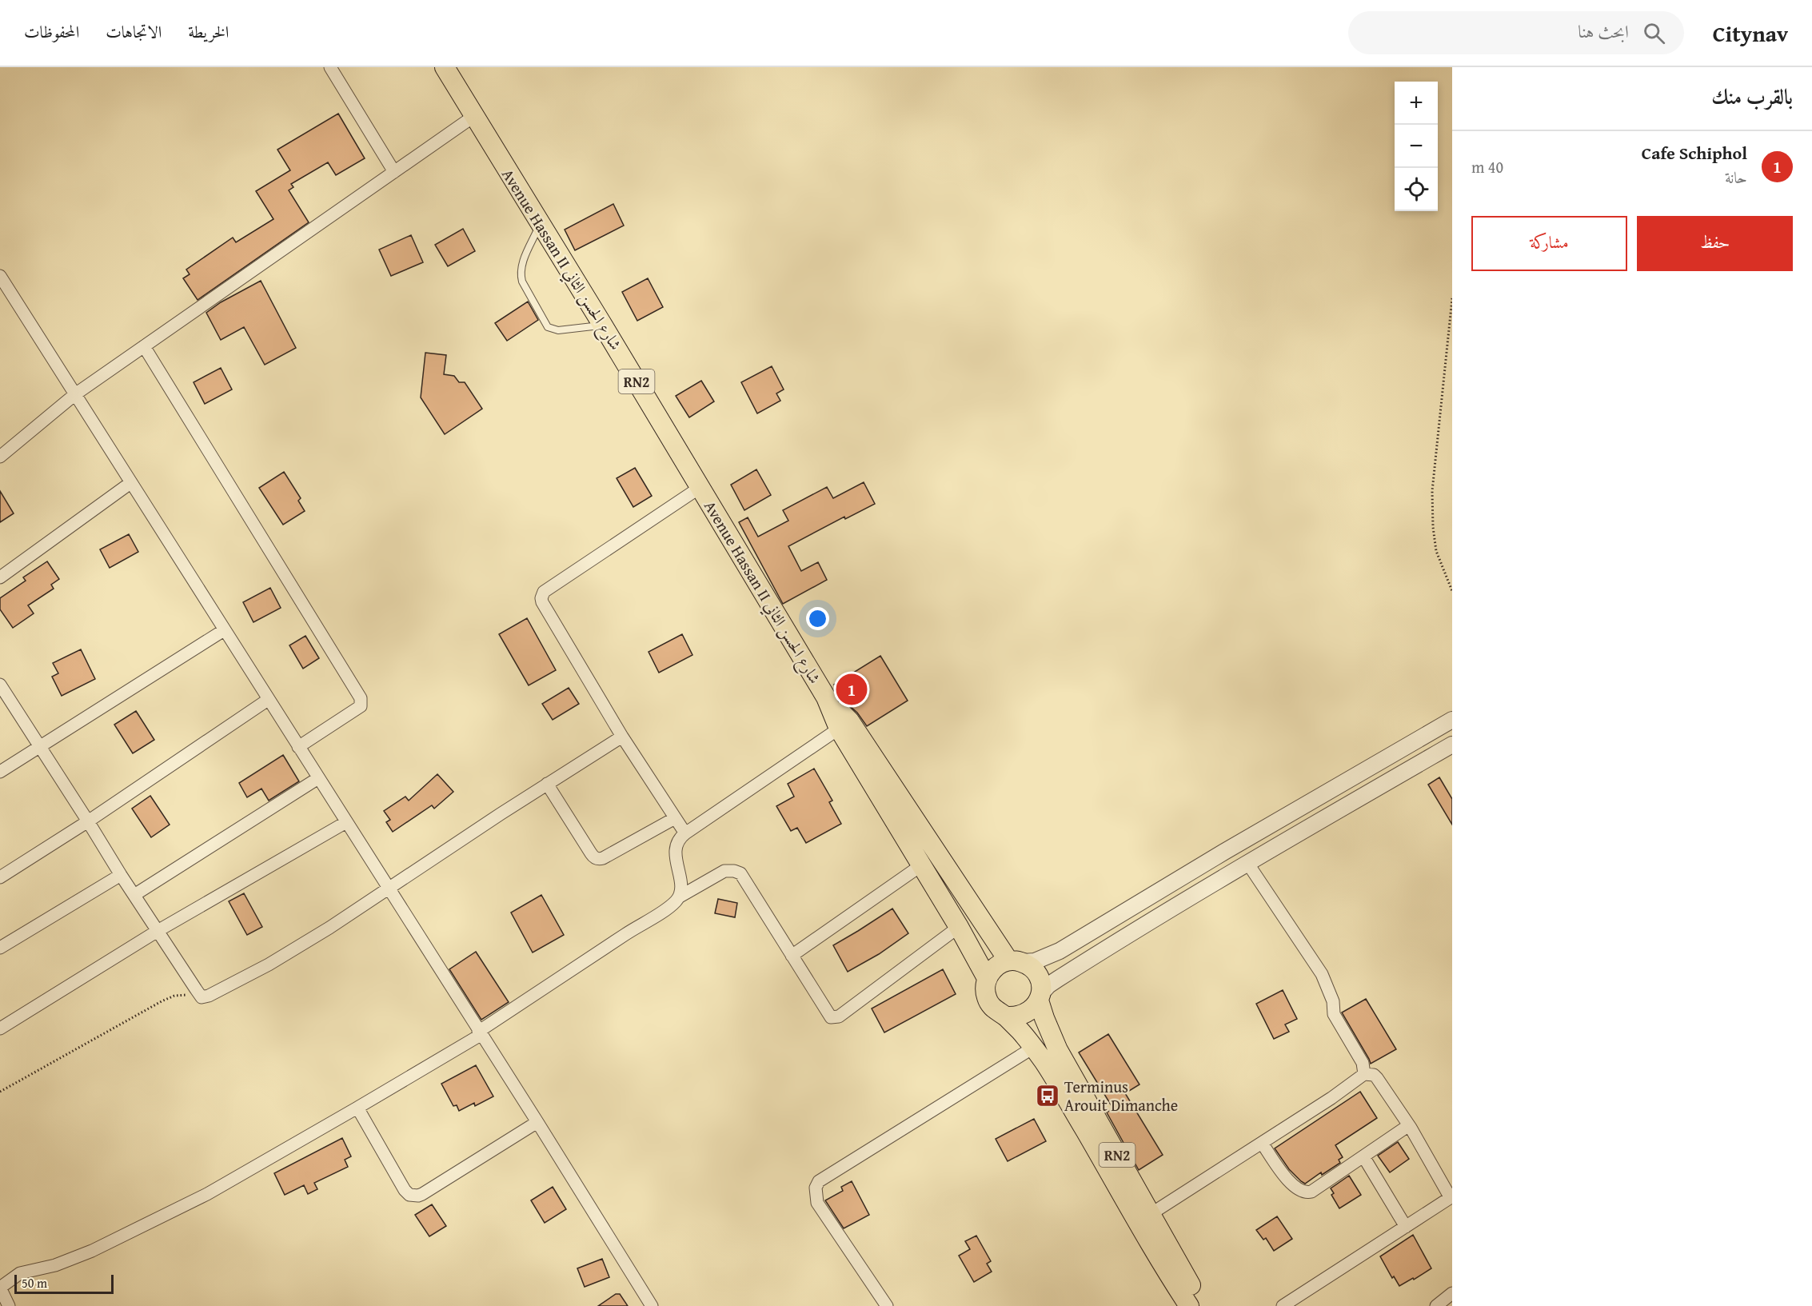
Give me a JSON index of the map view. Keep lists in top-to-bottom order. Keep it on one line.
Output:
{"streets":{"main road":["Avenue Hassan II شارع الحسن الثاني","RN2"]},"crossings":[["Avenue Hassan II شارع الحسن الثاني","RN2"]],"places":{"bus stop":["Terminus Arouit Dimanche"]},"scale_bar":"50 m","page":{"header":"Citynav","search":"ابحث هنا","nav":["الخريطة","الاتجاهات","المحفوظات"],"heading":"بالقرب منك","map_buttons":["+","−"],"list":[{"mark":"1","name":"Cafe Schiphol","note":"حانة","value":"40 m"}],"buttons":["حفظ","مشاركة"],"pins":"1","scale":"50 m"}}
